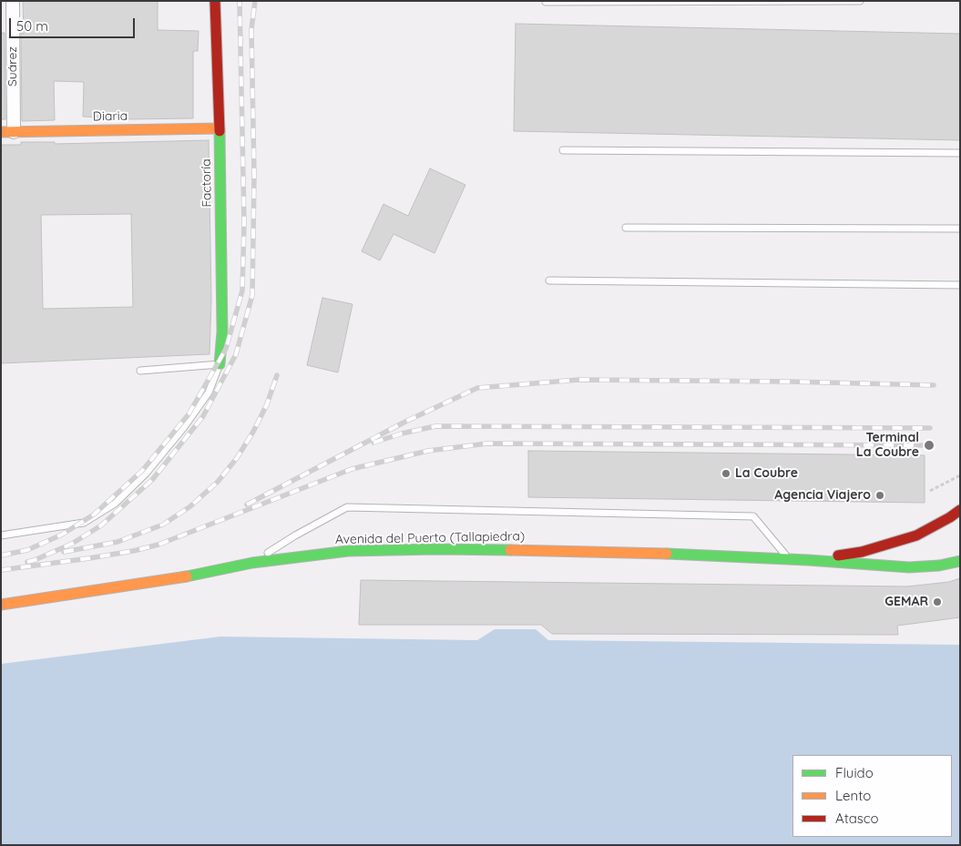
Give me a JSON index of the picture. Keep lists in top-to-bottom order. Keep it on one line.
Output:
{"streets":{"main road":["Diaria","Factoría","Avenida del Puerto (Tallapiedra)"],"street":["Suárez"]},"crossings":[["Suárez","Diaria"],["Diaria","Factoría"]],"places":["Terminal La Coubre","La Coubre","Agencia Viajero","GEMAR"],"legend":["Fluido","Lento","Atasco"],"scale_bar":"50 m"}
